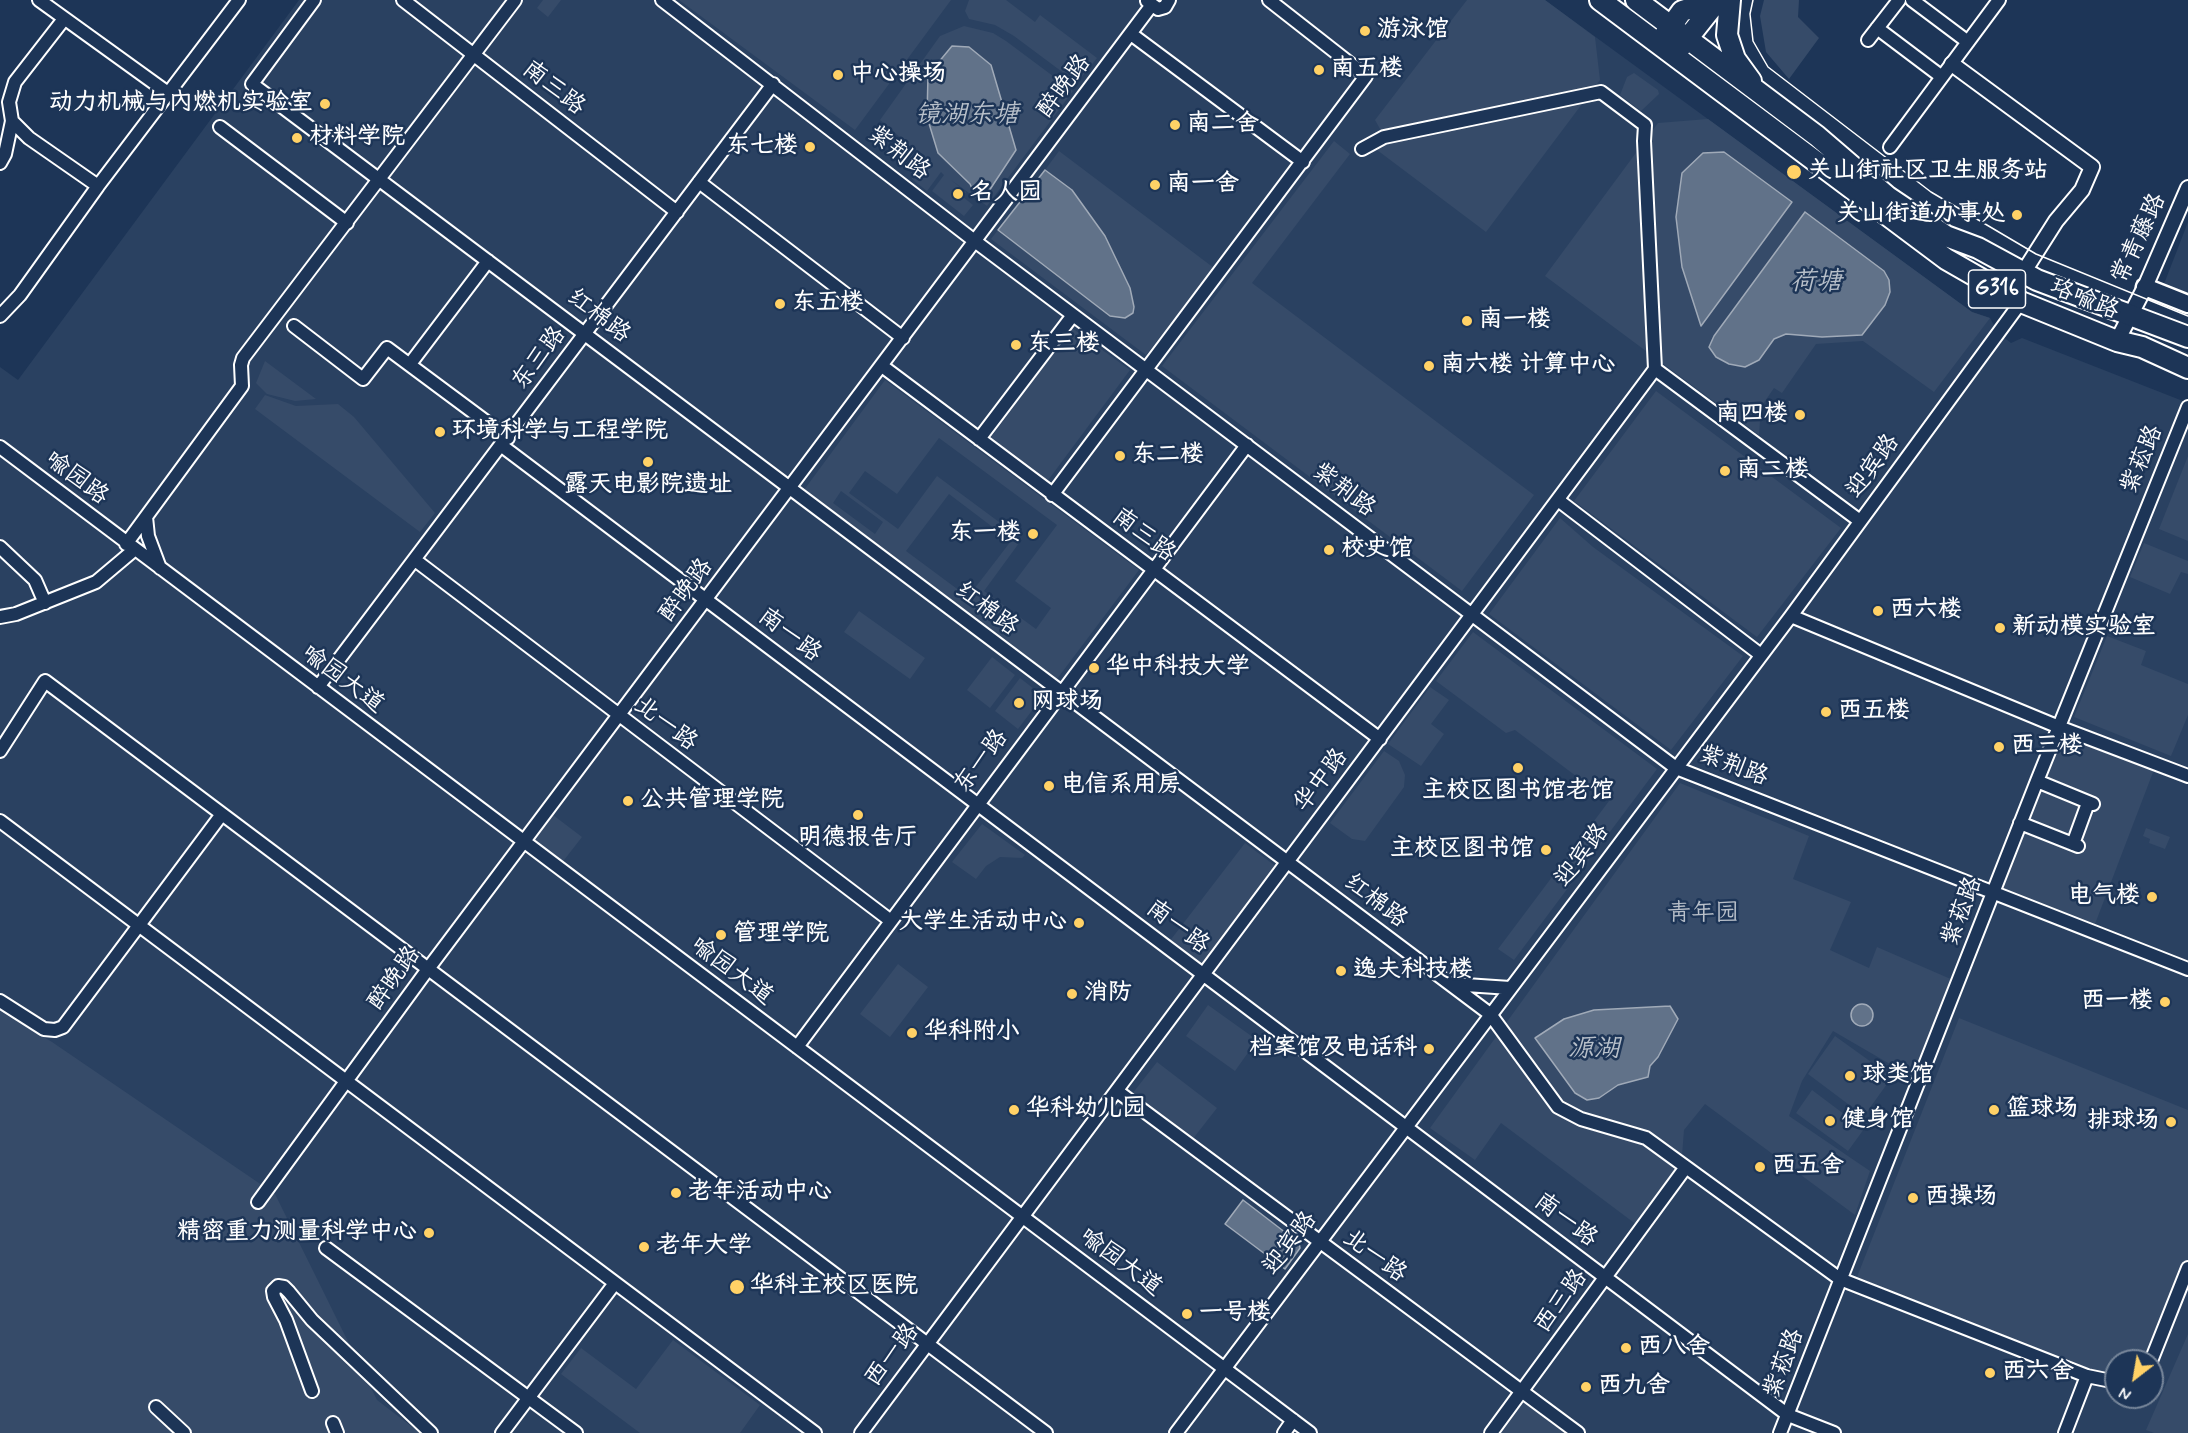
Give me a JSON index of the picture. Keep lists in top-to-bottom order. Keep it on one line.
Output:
{"streets":{"highway":["G316","珞喻路"],"street":["醉晚路","南三路","紫荆路","常青藤路","红棉路","东三路","紫菘路","迎宾路","喻园路","南一路","喻园大道","北一路","东一路","华中路","西三路","西一路"]},"crossings":[["醉晚路","南三路"],["醉晚路","紫荆路"],["醉晚路","红棉路"],["醉晚路","南一路"],["醉晚路","喻园大道"],["醉晚路","北一路"],["南三路","东三路"],["南三路","东一路"],["南三路","华中路"],["紫荆路","东三路"],["紫荆路","紫菘路"],["紫荆路","迎宾路"],["紫荆路","东一路"],["紫荆路","华中路"],["常青藤路","珞喻路"],["G316","珞喻路"],["珞喻路","迎宾路"],["红棉路","东三路"],["红棉路","紫菘路"],["红棉路","迎宾路"],["红棉路","东一路"],["红棉路","华中路"],["红棉路","西三路"],["东三路","南一路"],["东三路","喻园大道"],["东三路","北一路"],["紫菘路","南一路"],["迎宾路","南一路"],["迎宾路","喻园大道"],["迎宾路","北一路"],["喻园路","喻园大道"],["南一路","东一路"],["南一路","华中路"],["南一路","西三路"],["喻园大道","东一路"],["喻园大道","华中路"],["喻园大道","西一路"],["北一路","东一路"],["北一路","华中路"],["北一路","西三路"],["华中路","西一路"]],"water":["镜湖东塘","荷塘","源湖"],"parks":["青年园"],"places":["游泳馆","南五楼","中心操场","动力机械与内燃机实验室","南二舍","材料学院","东七楼","关山街社区卫生服务站","南一舍","名人园","关山街道办事处","东五楼","南一楼","东三楼","南六楼 计算中心","南四楼","环境科学与工程学院","东二楼","露天电影院遗址","南二楼","东一楼","校史馆","西六楼","新动模实验室","华中科技大学","网球场","西五楼","西三楼","主校区图书馆老馆","电信系用房","公共管理学院","明德报告厅","主校区图书馆","电气楼","大学生活动中心","管理学院","逸夫科技楼","消防","西一楼","华科附小","档案馆及电话科","球类馆","华科幼儿园","篮球场","健身馆","排球场","西五舍","老年活动中心","西操场","精密重力测量科学中心","老年大学","华科主校区医院","一号楼","西八舍","西六舍","西九舍"],"north":"bottom left"}
